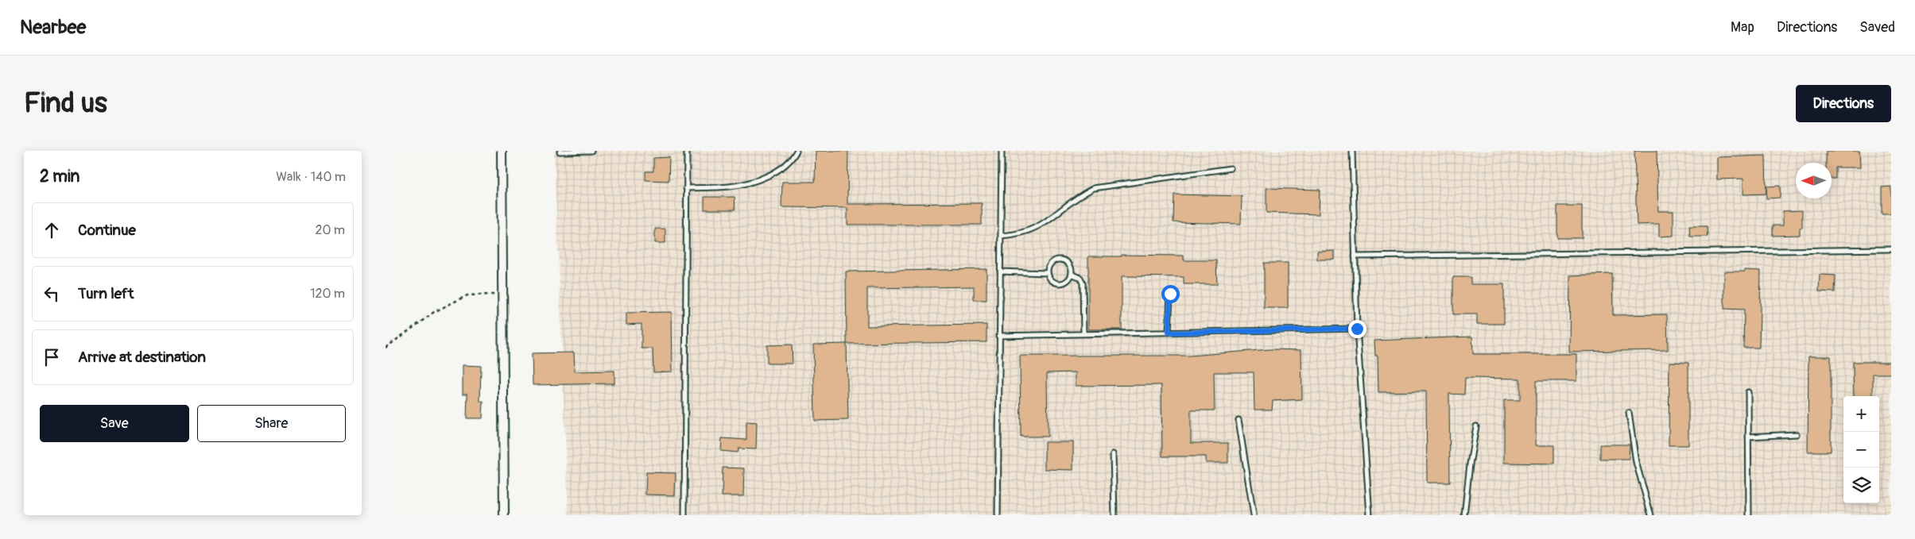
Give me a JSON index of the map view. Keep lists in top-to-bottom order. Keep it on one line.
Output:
{"north":"left","page":{"header":"Nearbee","nav":["Map","Directions","Saved"],"buttons":["Directions",["Save","Share"]],"title":"Find us","heading":["2 min","Walk · 140 m"],"list":[["Continue","20 m"],["Turn left","120 m"],"Arrive at destination"],"map_buttons":["+","−"]}}
